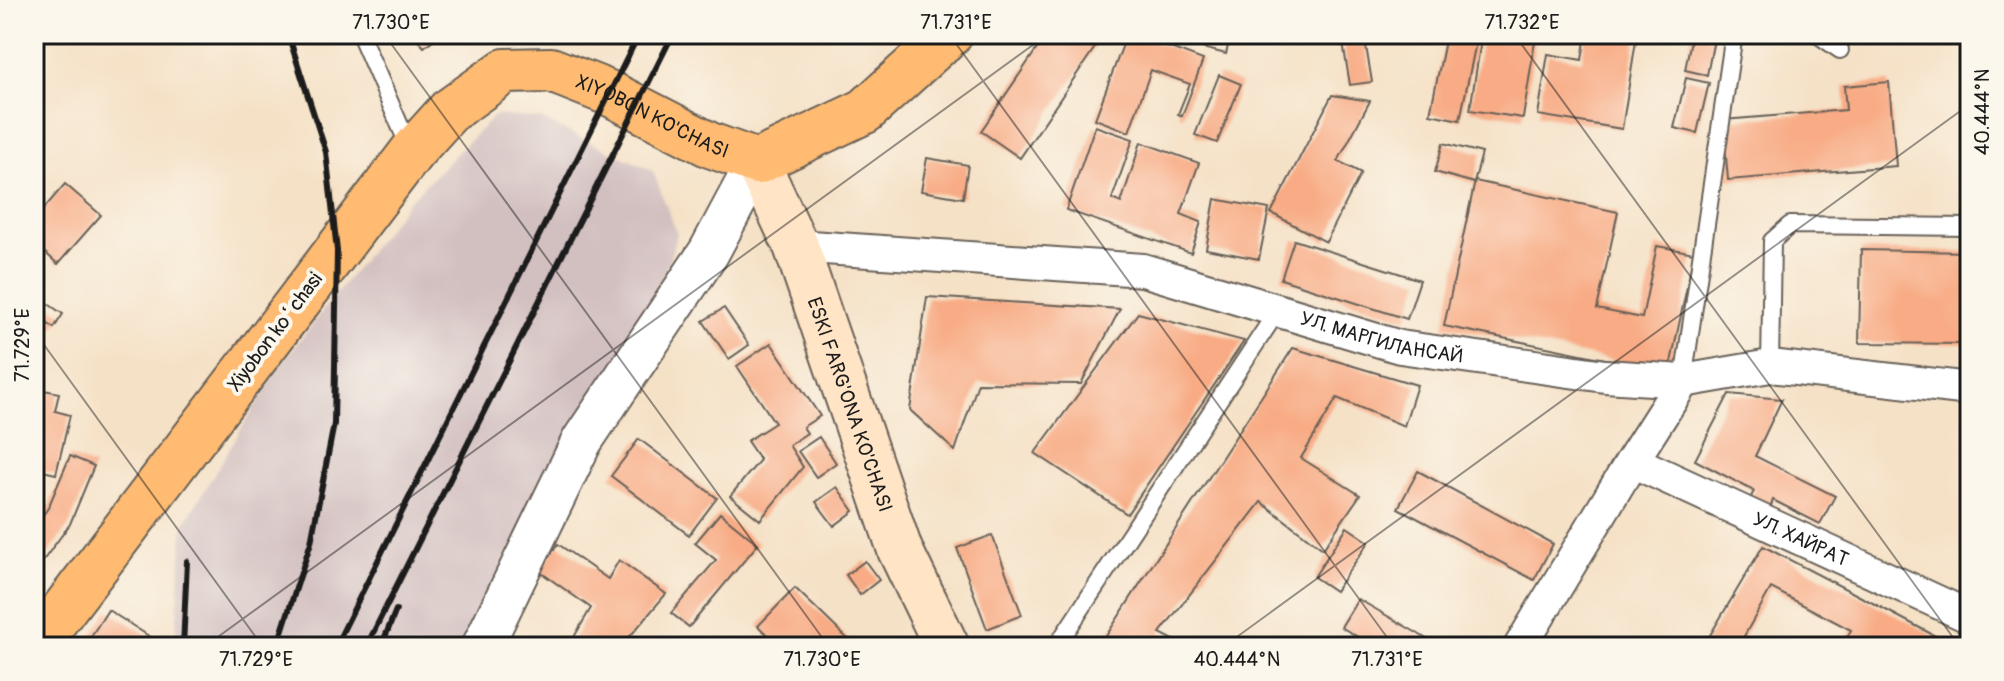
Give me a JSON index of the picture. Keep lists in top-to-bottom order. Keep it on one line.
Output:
{"streets":{"main road":["XIYOBON KO'CHASI","Xiyobon koʻchasi","ESKI FARG'ONA KO'CHASI"],"street":["УЛ. МАРГИЛАНСАЙ","УЛ. ХАЙРАТ"]},"crossings":[["XIYOBON KO'CHASI","Xiyobon koʻchasi"],["XIYOBON KO'CHASI","ESKI FARG'ONA KO'CHASI"],["УЛ. МАРГИЛАНСАЙ","ESKI FARG'ONA KO'CHASI"]],"coordinates":["71.730°E","71.731°E","71.732°E","40.444°N","71.729°E"]}
